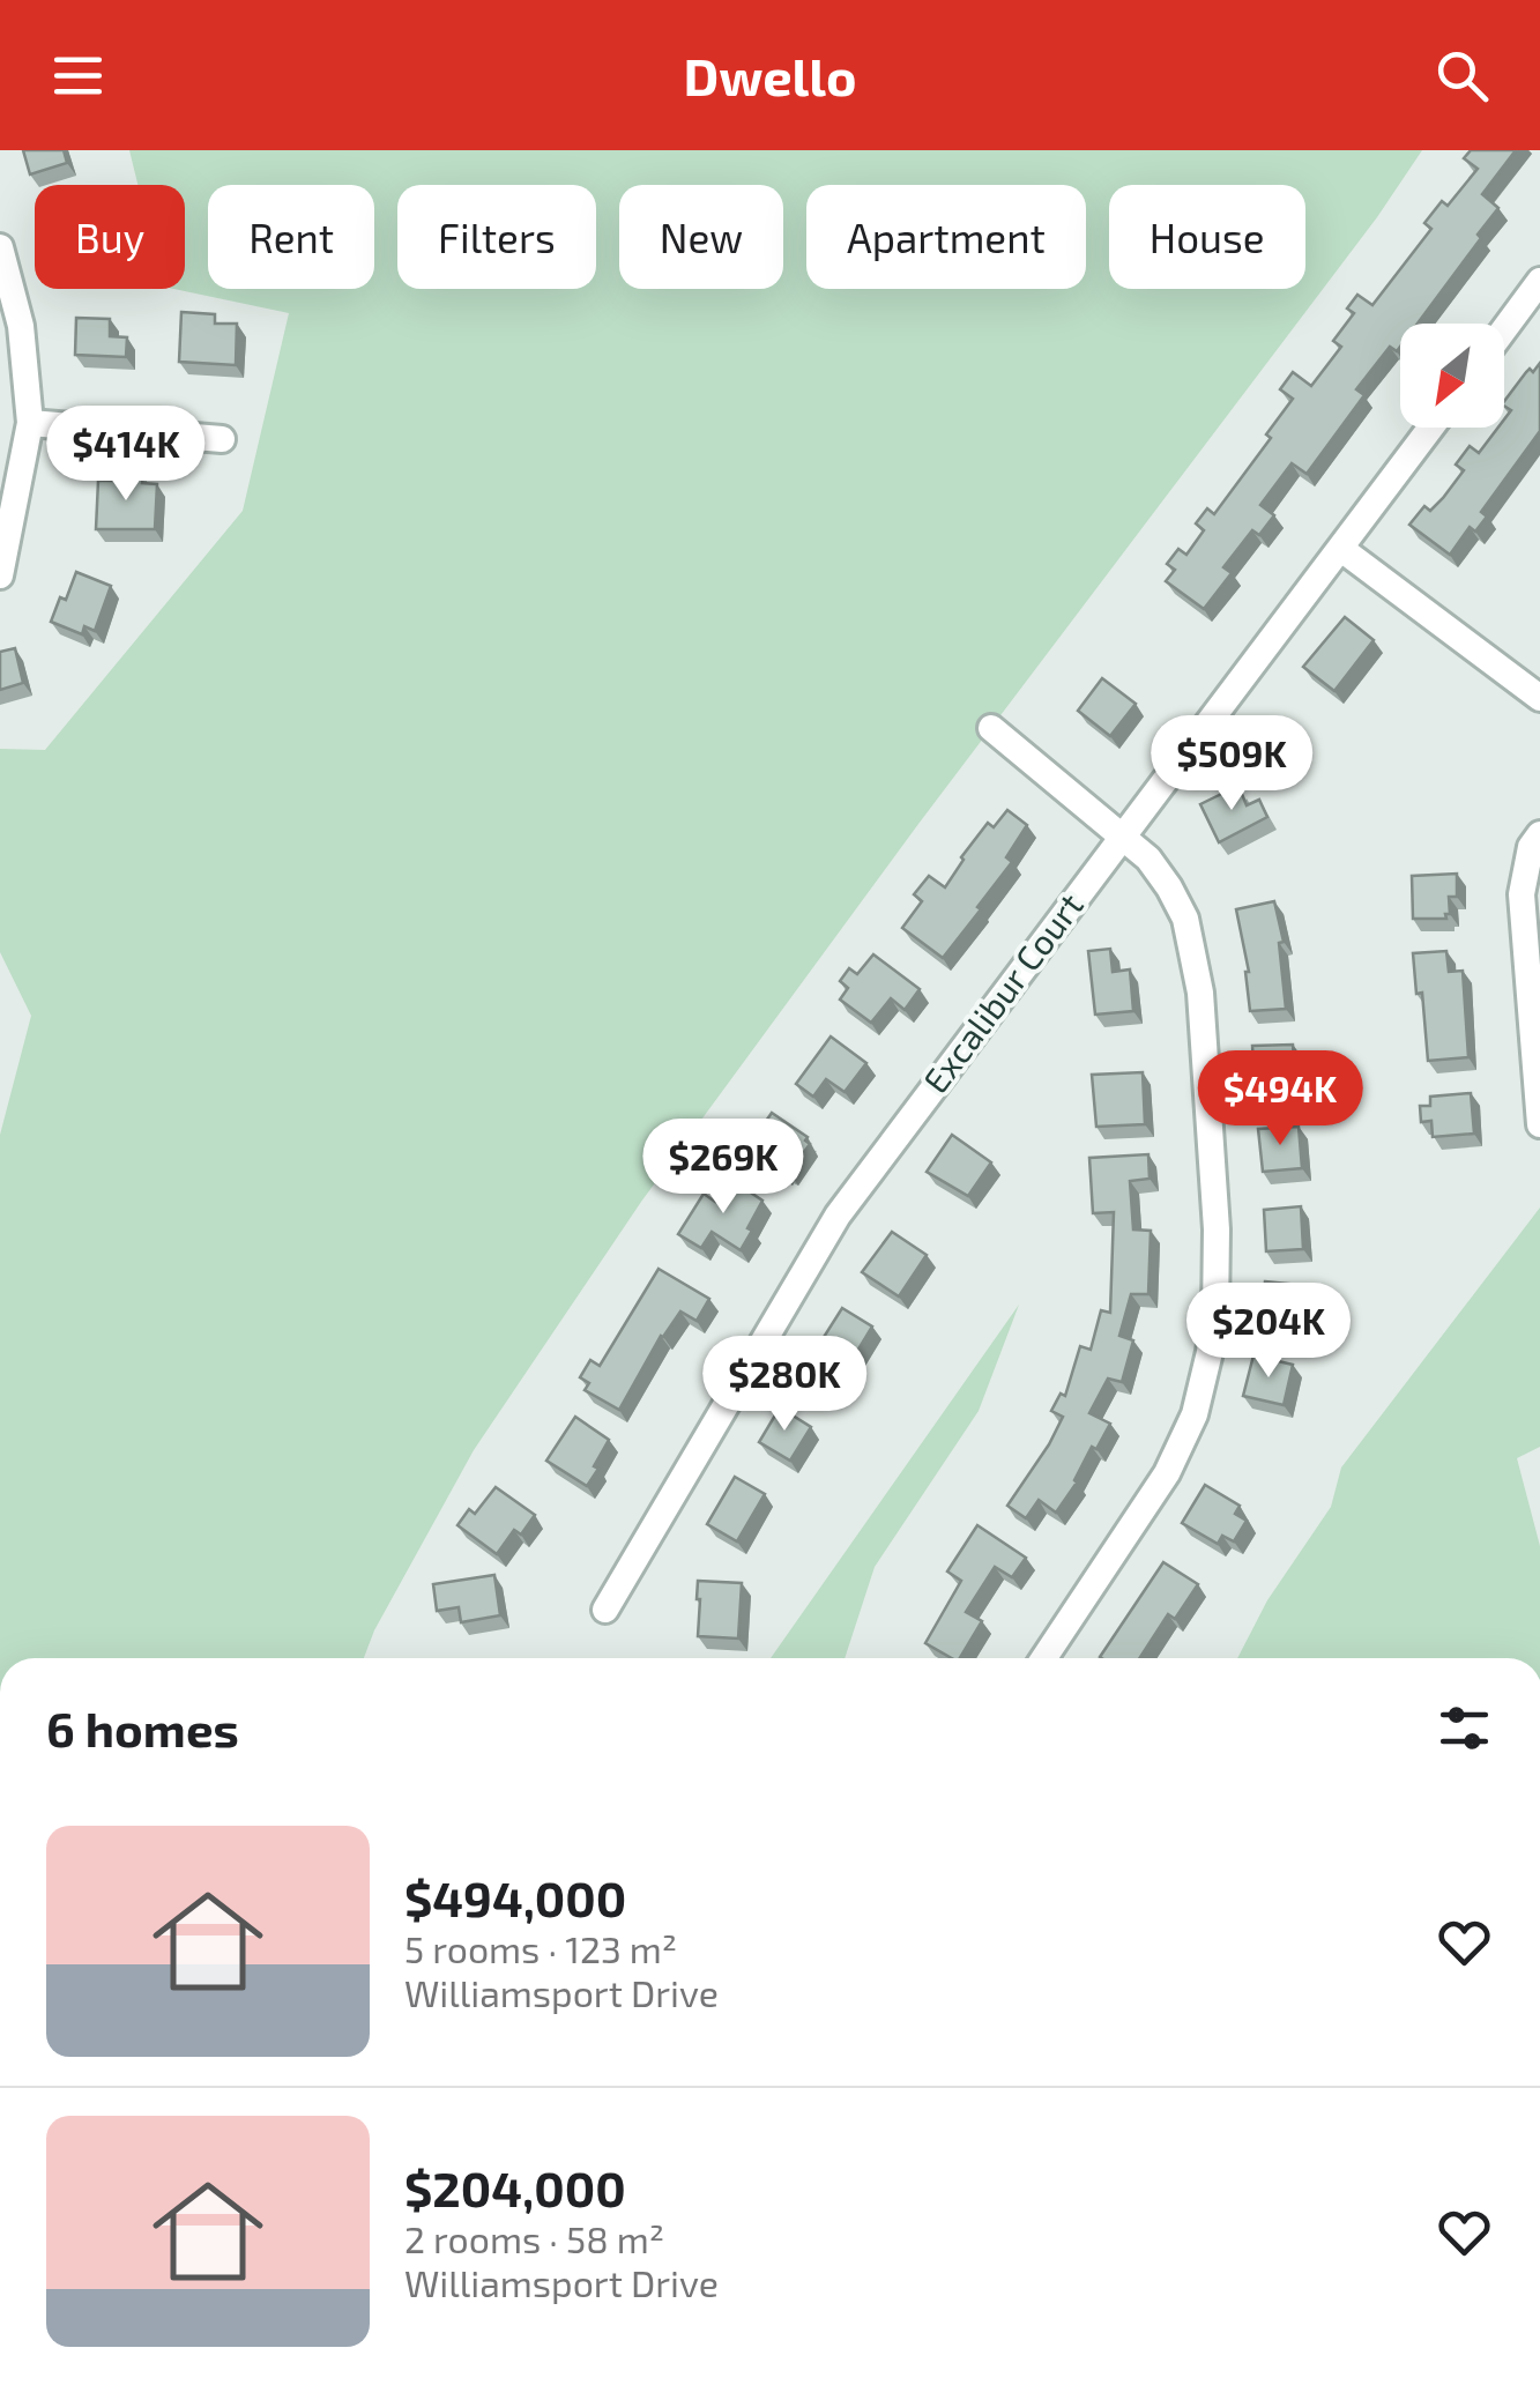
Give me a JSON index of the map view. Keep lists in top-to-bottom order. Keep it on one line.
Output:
{"streets":{"street":["Excalibur Court"]},"north":"bottom left","page":{"header":"Dwello","chip":["Buy","Rent","Filters","New","Apartment","House"],"price":["$414K","$509K","$494K","$269K","$204K","$280K"],"heading":"6 homes","list":[{"name":"$494,000","note":"5 rooms · 123 m² · Williamsport Drive"},{"name":"$204,000","note":"2 rooms · 58 m² · Williamsport Drive"}]}}
